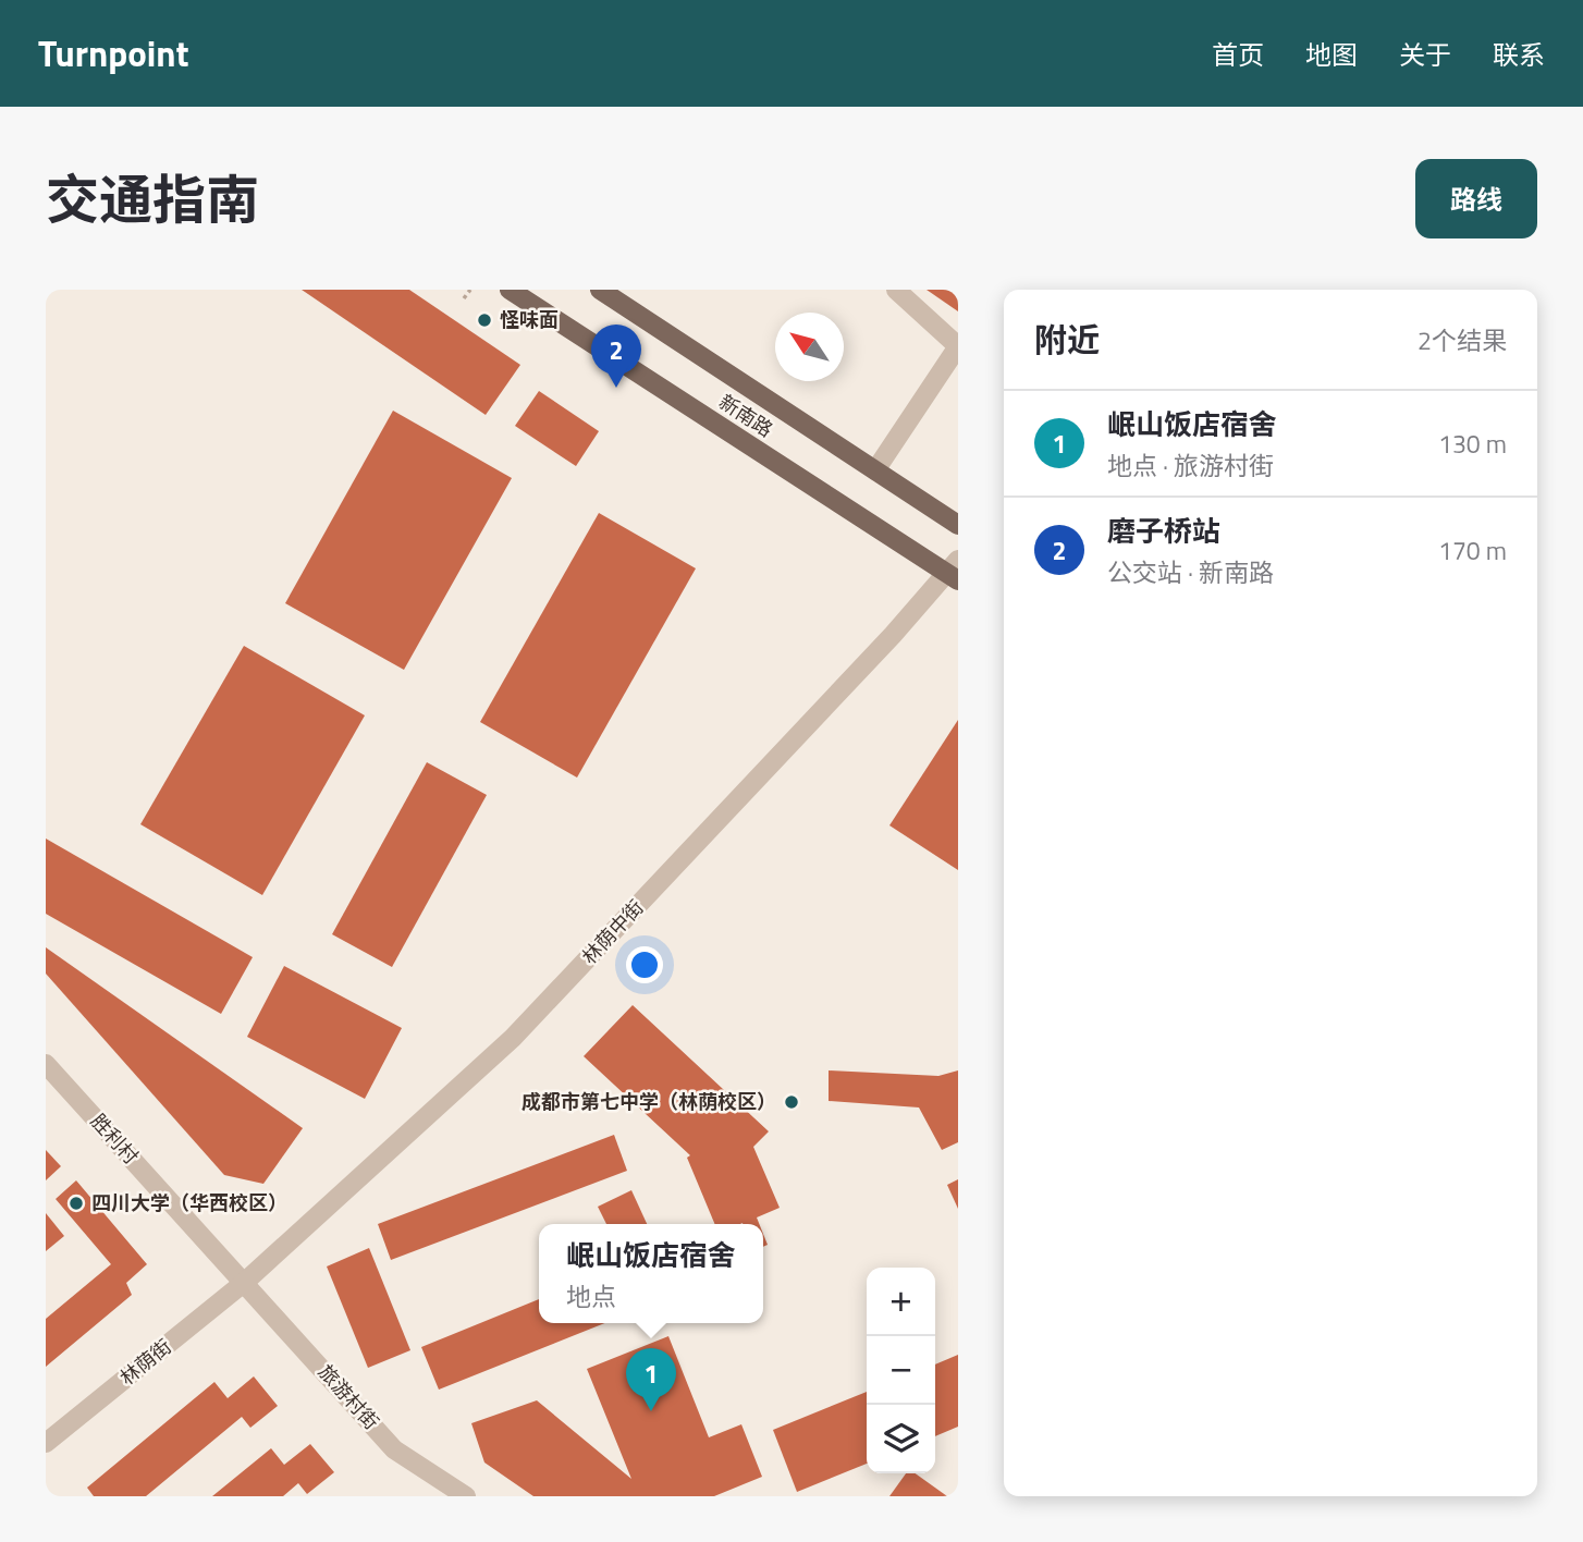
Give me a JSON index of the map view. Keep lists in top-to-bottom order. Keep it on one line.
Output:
{"streets":{"main road":["新南路"],"street":["林荫中街","胜利村","林荫街","旅游村街"]},"crossings":[["新南路","林荫中街"],["林荫中街","胜利村"],["林荫中街","林荫街"],["林荫中街","旅游村街"],["胜利村","林荫街"],["胜利村","旅游村街"],["林荫街","旅游村街"]],"places":["怪味面","成都市第七中学（林荫校区）","四川大学（华西校区）"],"north":"top left","page":{"header":"Turnpoint","nav":["首页","地图","关于","联系"],"title":"交通指南","buttons":"路线","heading":["附近","2个结果"],"pins":["2","1"],"list":[{"mark":"1","name":"岷山饭店宿舍","note":"地点 · 旅游村街","value":"130 m"},{"mark":"2","name":"磨子桥站","note":"公交站 · 新南路","value":"170 m"}],"popup":["岷山饭店宿舍","地点"],"map_buttons":["+","−"]}}
